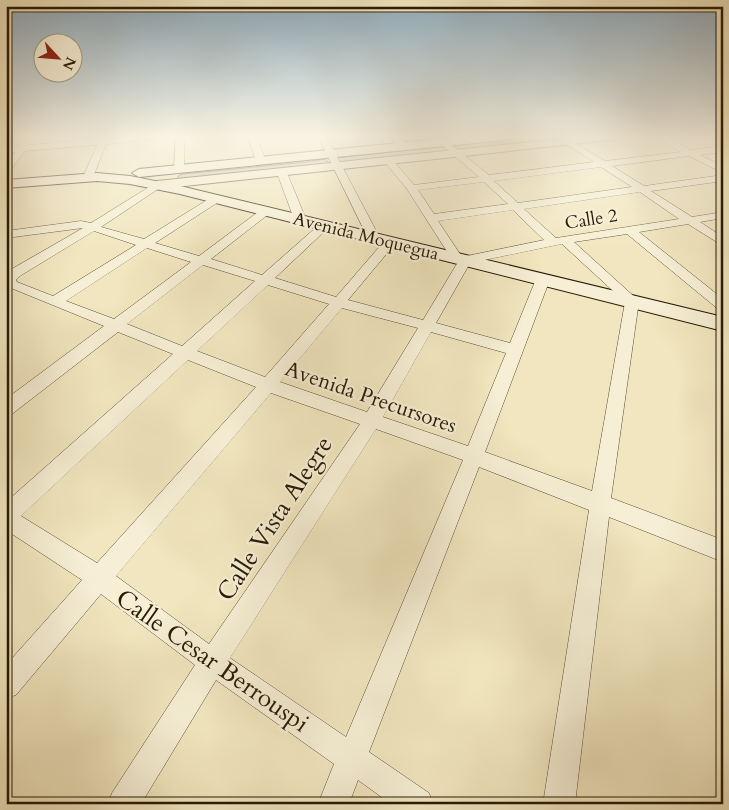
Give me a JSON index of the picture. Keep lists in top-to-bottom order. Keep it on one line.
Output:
{"streets":{"main road":["Avenida Moquegua"],"street":["Calle 2","Avenida Precursores","Calle Vista Alegre","Calle Cesar Berrouspi"]},"crossings":[["Calle 2","Avenida Moquegua"],["Calle 2","Calle Vista Alegre"],["Avenida Moquegua","Calle Vista Alegre"],["Avenida Precursores","Calle Vista Alegre"],["Calle Vista Alegre","Calle Cesar Berrouspi"]],"north":"bottom right"}
